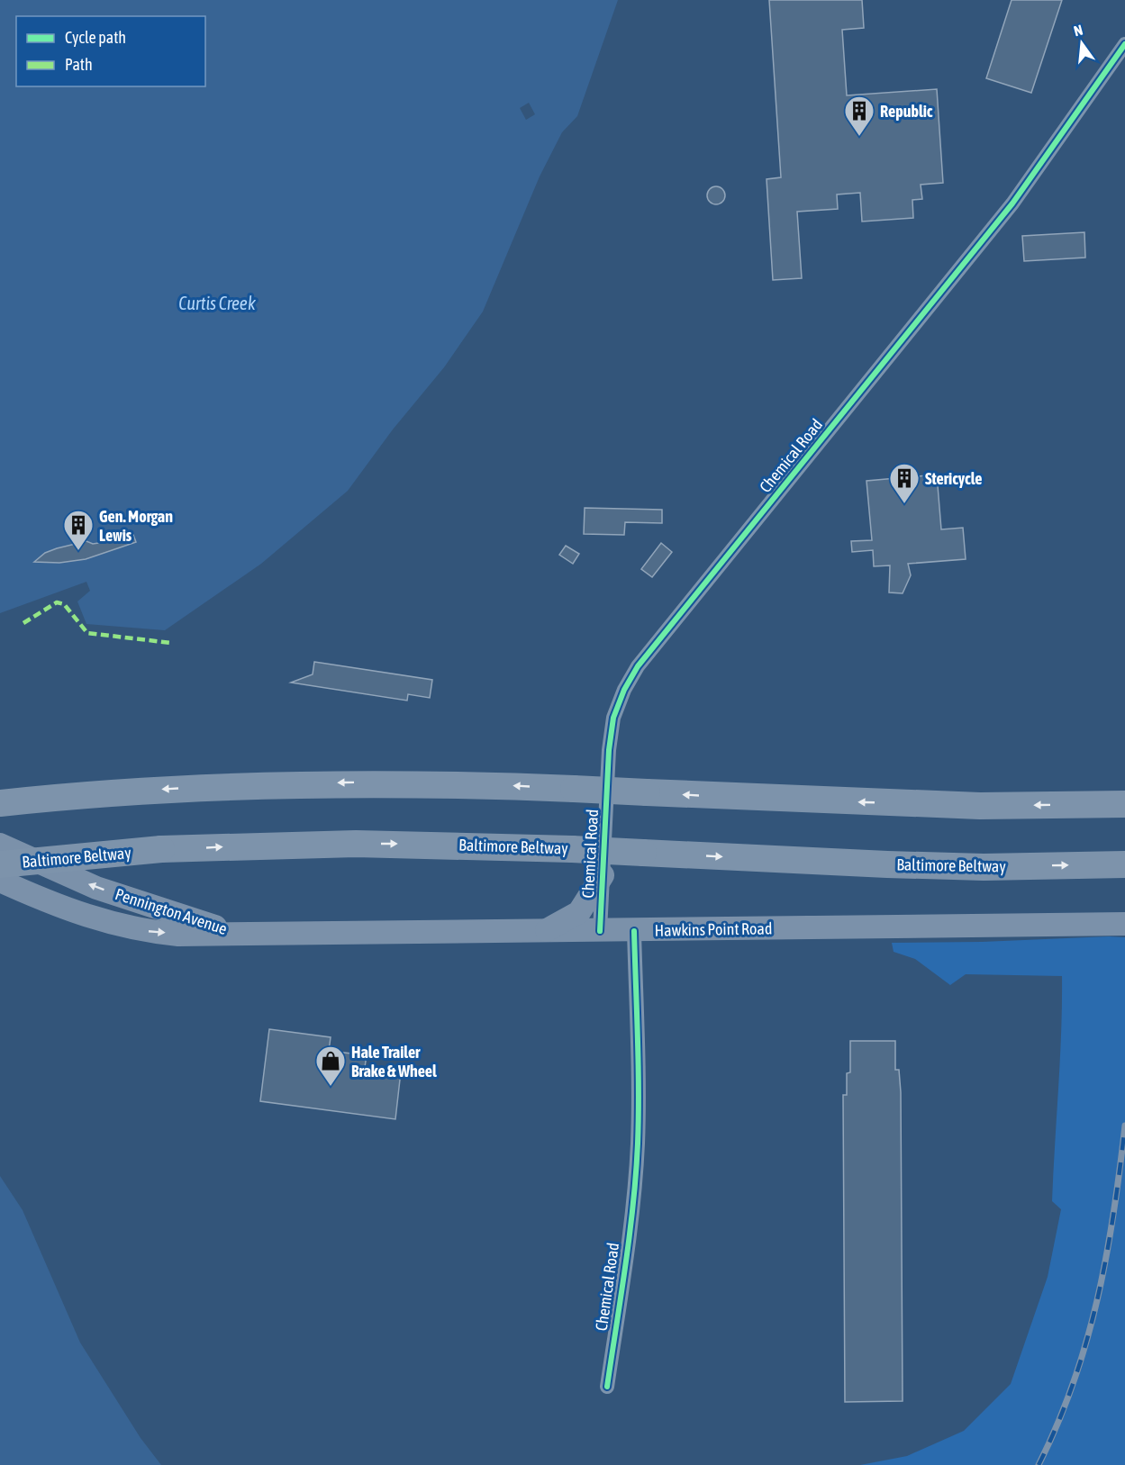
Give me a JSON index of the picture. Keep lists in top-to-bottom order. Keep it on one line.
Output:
{"streets":{"highway":["Baltimore Beltway"],"main road":["Pennington Avenue","Hawkins Point Road"],"street":["Chemical Road"]},"crossings":[["Chemical Road","Hawkins Point Road"],["Pennington Avenue","Hawkins Point Road"]],"water":["Curtis Creek"],"places":{"building":["Republic","Stericycle","Gen. Morgan Lewis"],"shop":["Hale Trailer Brake & Wheel"]},"legend":["Cycle path","Path"],"north":"top"}
